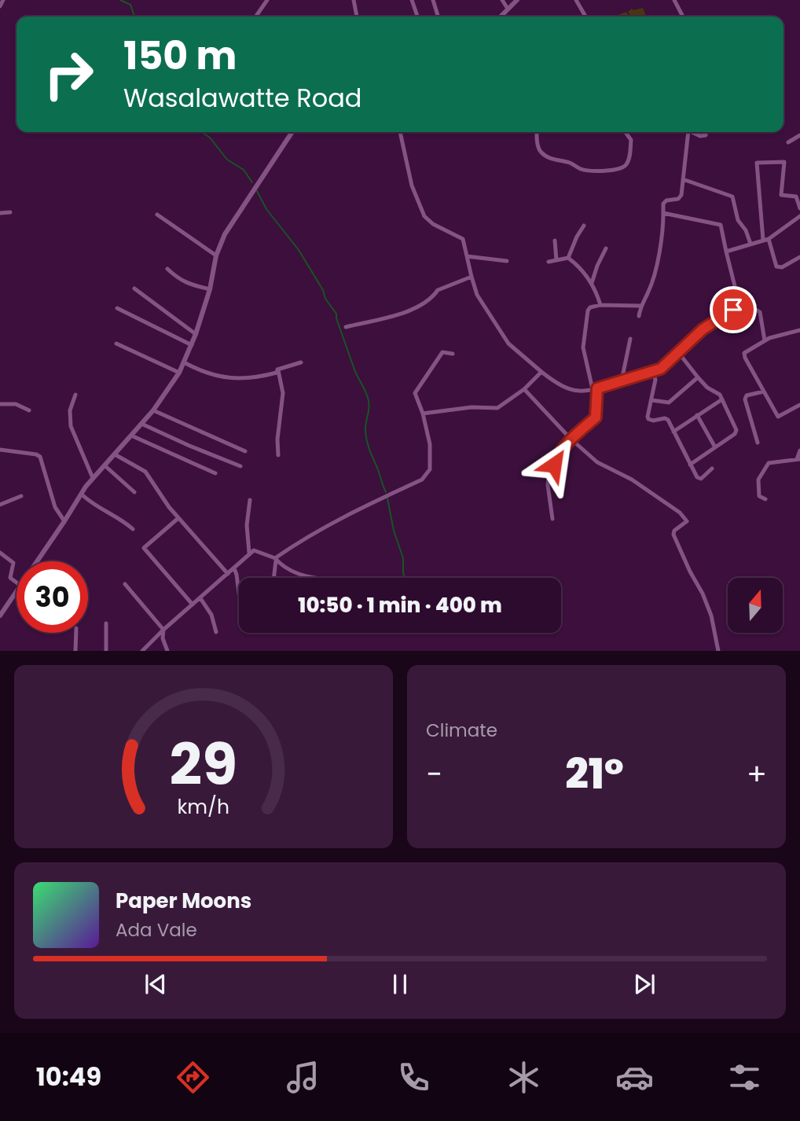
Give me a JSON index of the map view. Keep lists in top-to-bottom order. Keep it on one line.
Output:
{"north":"top","page":{"turn":["150 m","Wasalawatte Road"],"limit":"30","trip":"10:50 · 1 min · 400 m","tile":"Climate","heat":["−","21°","+"],"song":["Paper Moons","Ada Vale"],"tabs":"10:49","gauge":["29","km/h"]}}
